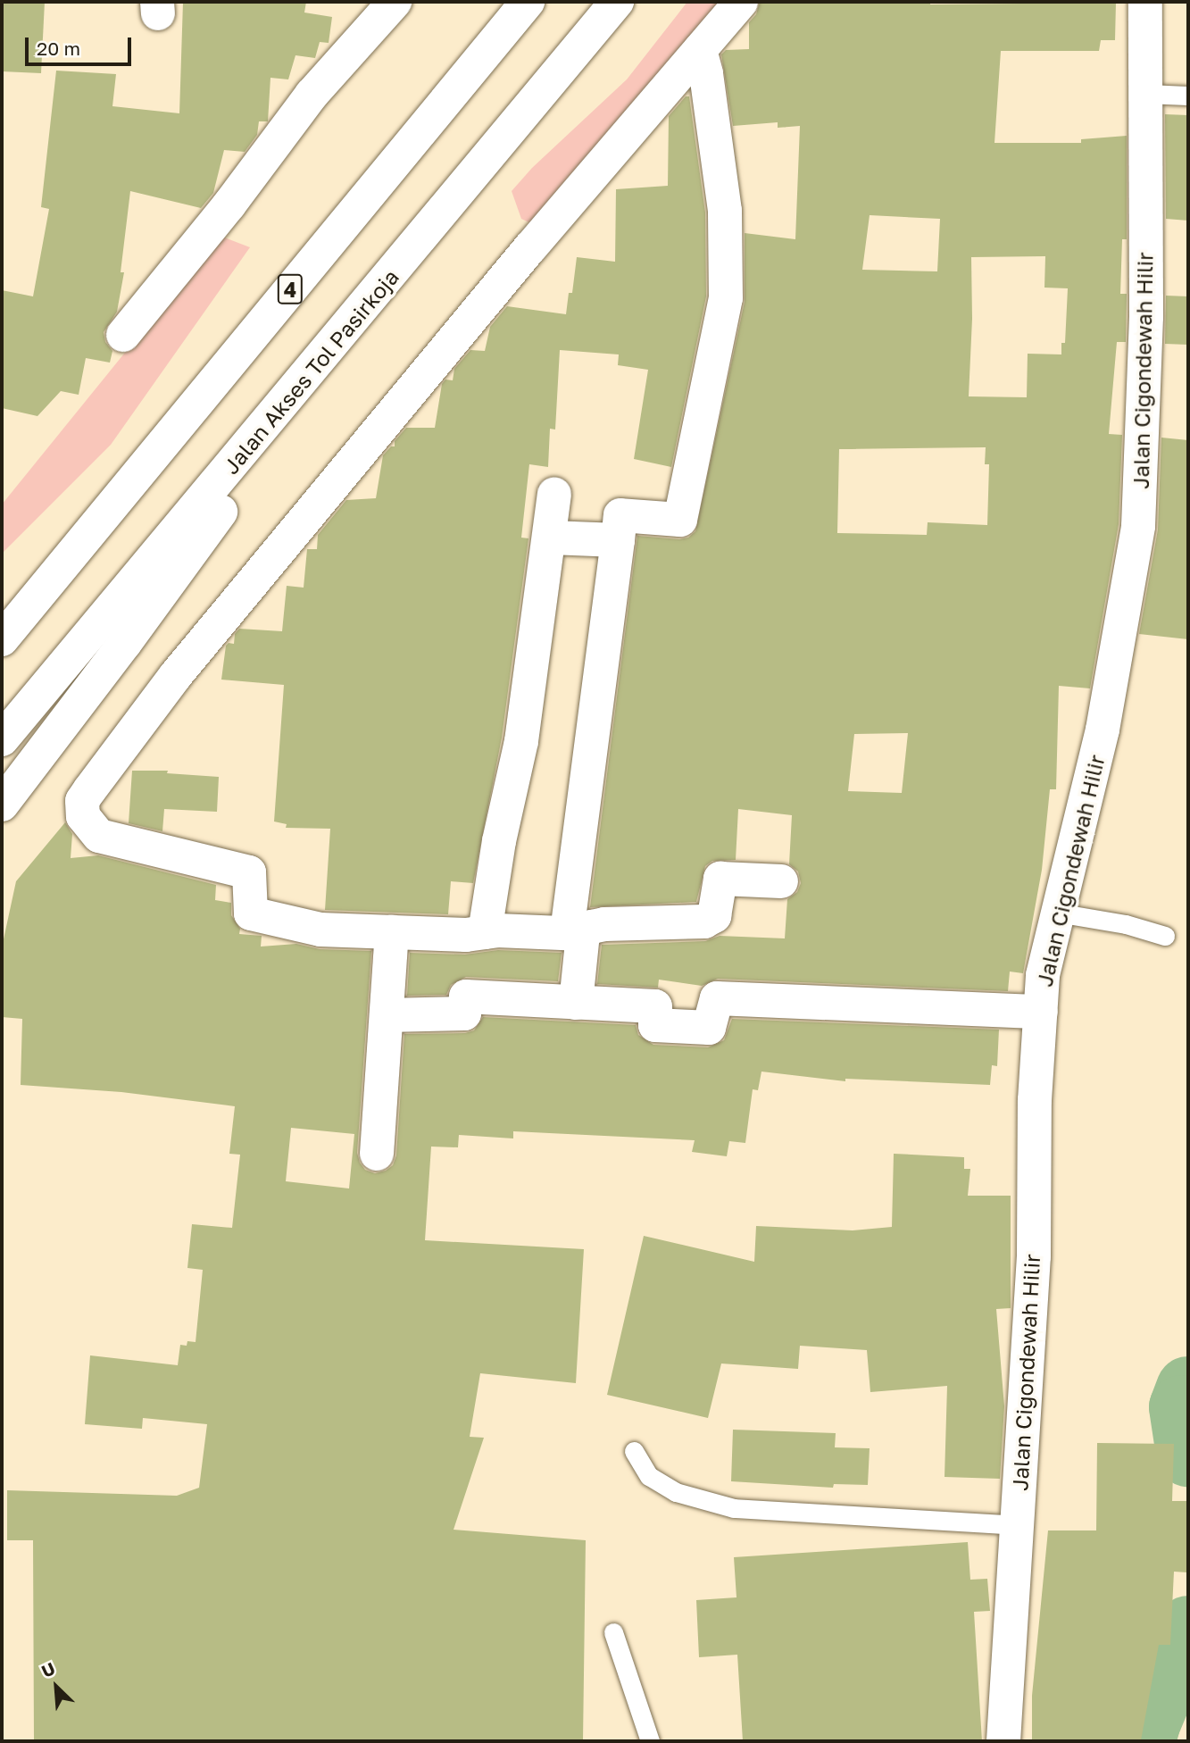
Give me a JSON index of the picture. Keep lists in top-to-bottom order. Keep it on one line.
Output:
{"streets":{"main road":["4","Jalan Cigondewah Hilir","Jalan Akses Tol Pasirkoja"]},"scale_bar":"20 m","north":"top left"}
